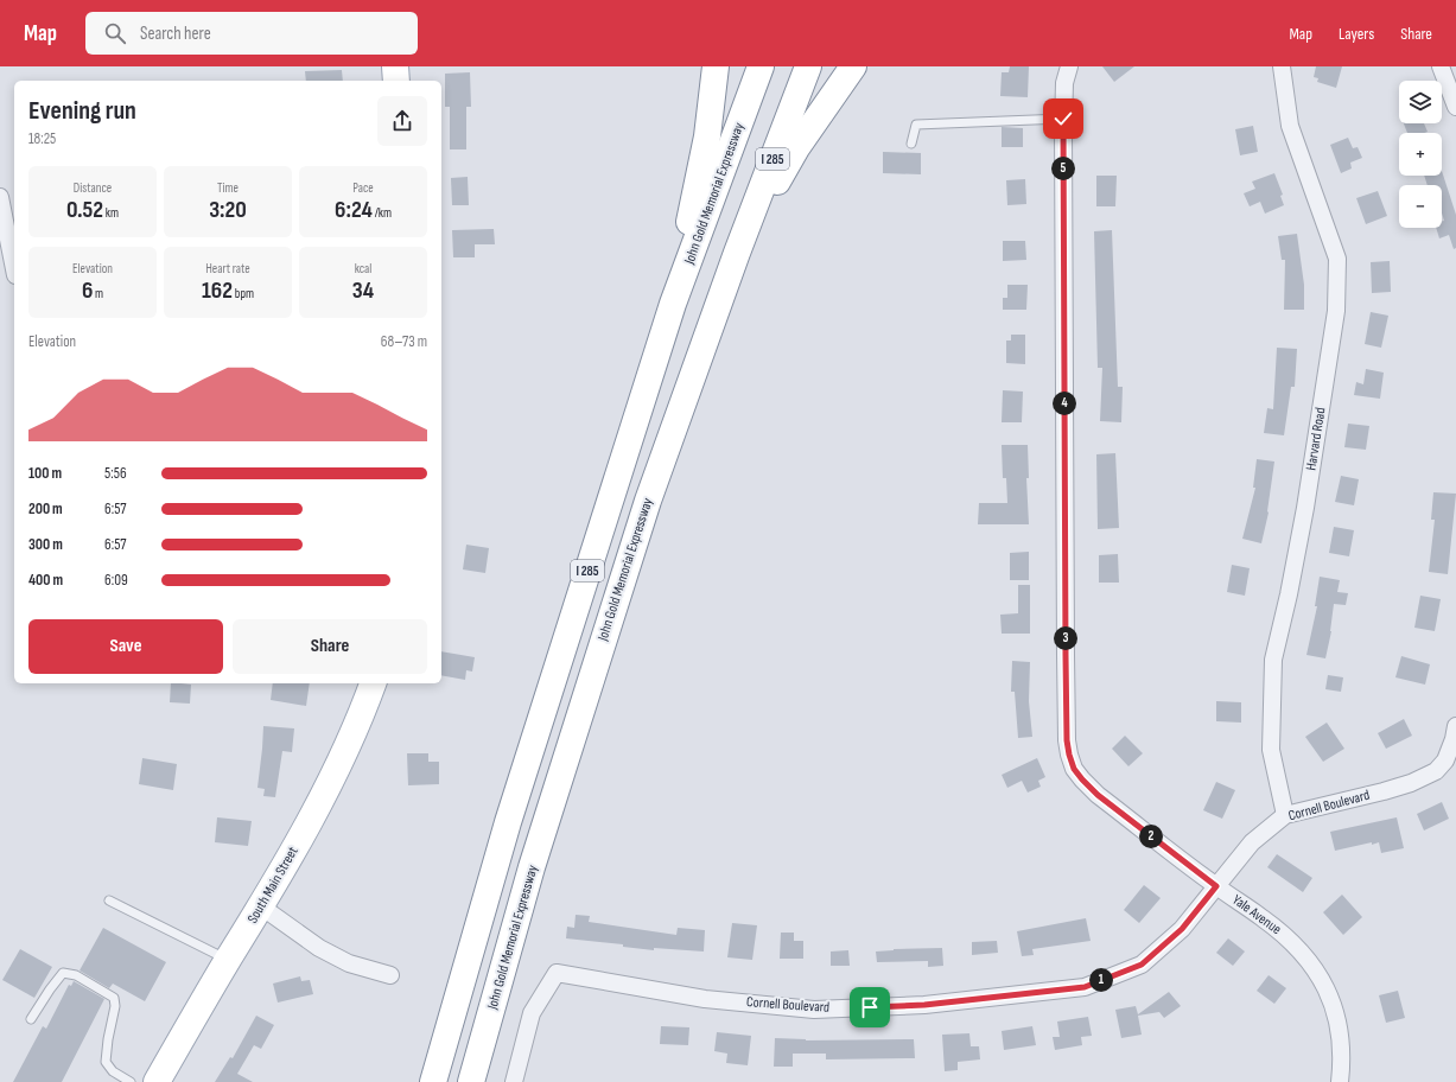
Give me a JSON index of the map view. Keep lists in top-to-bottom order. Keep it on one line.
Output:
{"streets":{"main road":["I 285","John Gold Memorial Expressway","South Main Street"],"street":["Harvard Road","Cornell Boulevard","Yale Avenue"]},"crossings":[["Harvard Road","Cornell Boulevard"],["Cornell Boulevard","Yale Avenue"]],"page":{"header":"Map","search":"Search here","nav":["Map","Layers","Share"],"map_buttons":["+","−"],"heading":["Evening run","18:25"],"pins":["5","4","3","2","1"],"stats":[["Distance","0.52 km"],["Time","3:20"],["Pace","6:24 /km"],["Elevation","6 m"],["Heart rate","162 bpm"],["kcal","34"]],"chart":["Elevation","68–73 m"],"list":[{"name":"100 m","note":"5:56"},{"name":"200 m","note":"6:57"},{"name":"300 m","note":"6:57"},{"name":"400 m","note":"6:09"}],"buttons":["Save","Share"]}}
